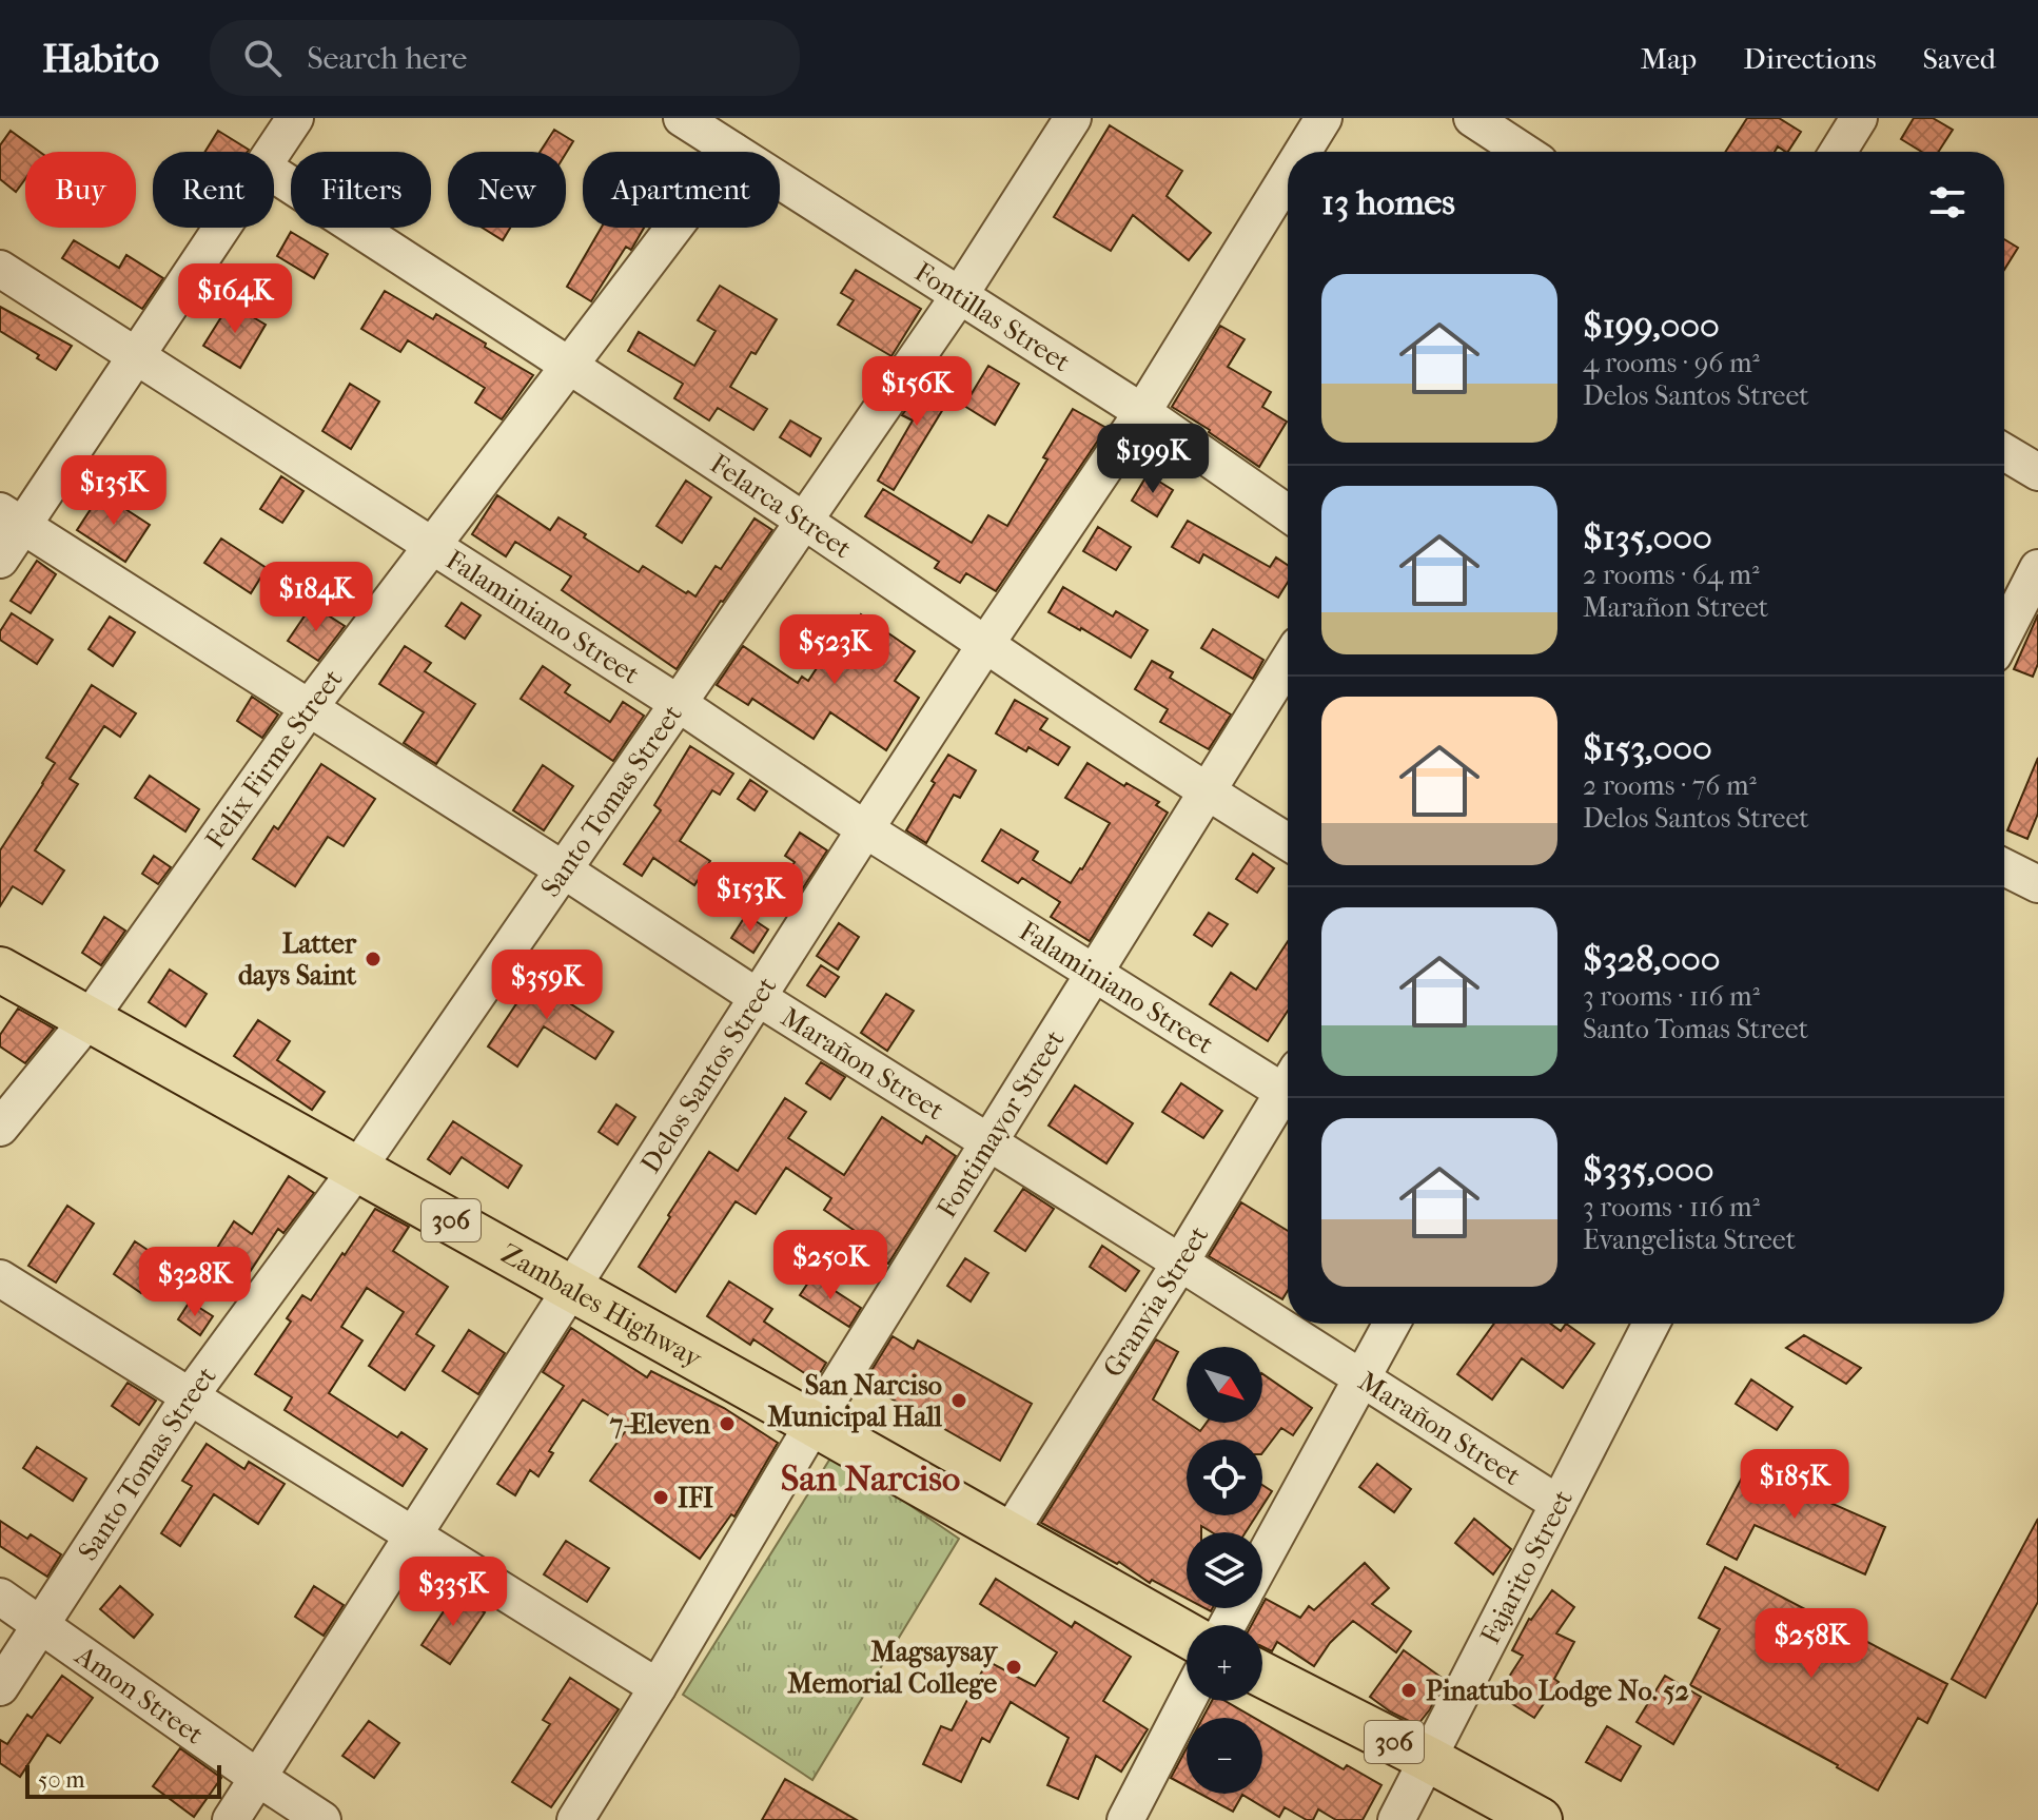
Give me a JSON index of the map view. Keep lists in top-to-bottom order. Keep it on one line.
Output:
{"streets":{"main road":["306","Zambales Highway"],"street":["Fontillas Street","Felarca Street","Falaminiano Street","Felix Firme Street","Santo Tomas Street","Marañon Street","Delos Santos Street","Fontimayor Street","Granvia Street","Fajarito Street","Amon Street"]},"crossings":[["Fontillas Street","Felix Firme Street"],["Fontillas Street","Santo Tomas Street"],["Fontillas Street","Delos Santos Street"],["Felarca Street","Felix Firme Street"],["Felarca Street","Santo Tomas Street"],["Felarca Street","Delos Santos Street"],["Felarca Street","Fontimayor Street"],["Falaminiano Street","Felix Firme Street"],["Falaminiano Street","Santo Tomas Street"],["Falaminiano Street","Delos Santos Street"],["Falaminiano Street","Fontimayor Street"],["Felix Firme Street","Marañon Street"],["Felix Firme Street","Zambales Highway"],["Santo Tomas Street","Marañon Street"],["Santo Tomas Street","Zambales Highway"],["Santo Tomas Street","Amon Street"],["Marañon Street","Delos Santos Street"],["Marañon Street","Fontimayor Street"],["Marañon Street","Granvia Street"],["Marañon Street","Fajarito Street"],["Delos Santos Street","Zambales Highway"],["Delos Santos Street","Amon Street"],["Fontimayor Street","Zambales Highway"],["306","Fajarito Street"],["Granvia Street","Zambales Highway"]],"districts":["San Narciso"],"places":["Latter days Saint","San Narciso Municipal Hall","7-Eleven","IFI","Magsaysay Memorial College","Pinatubo Lodge No. 52"],"scale_bar":"50 m","north":"bottom right","page":{"header":"Habito","search":"Search here","nav":["Map","Directions","Saved"],"chip":["Buy","Rent","Filters","New","Apartment"],"heading":"13 homes","list":[{"name":"$199,000","note":"4 rooms · 96 m² · Delos Santos Street"},{"name":"$135,000","note":"2 rooms · 64 m² · Marañon Street"},{"name":"$153,000","note":"2 rooms · 76 m² · Delos Santos Street"},{"name":"$328,000","note":"3 rooms · 116 m² · Santo Tomas Street"},{"name":"$335,000","note":"3 rooms · 116 m² · Evangelista Street"}],"price":["$164K","$156K","$199K","$135K","$184K","$523K","$153K","$359K","$250K","$328K","$185K","$335K","$258K"],"map_buttons":["+","−"],"scale":"50 m"}}
